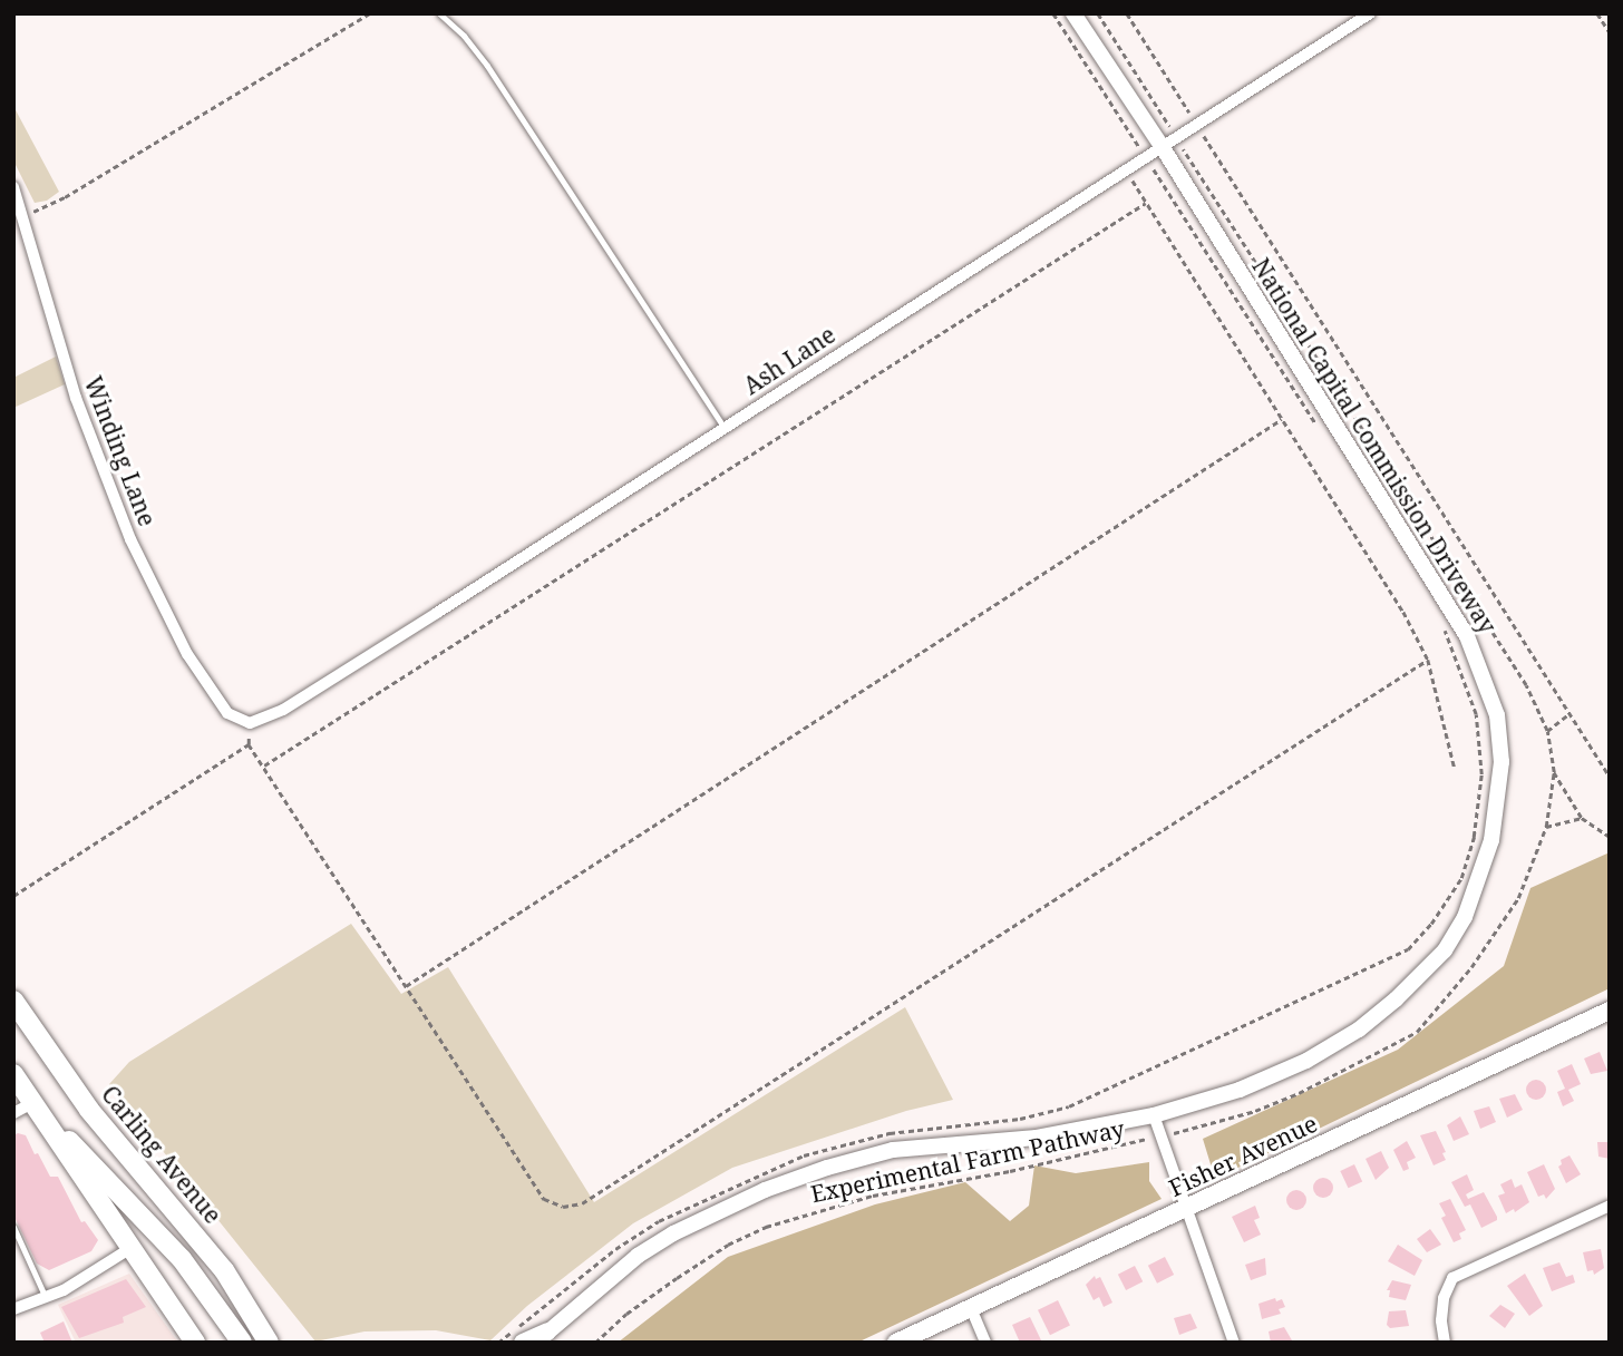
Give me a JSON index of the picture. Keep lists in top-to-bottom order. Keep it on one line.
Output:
{"streets":{"main road":["Carling Avenue","Fisher Avenue"],"street":["Ash Lane","National Capital Commission Driveway","Winding Lane"],"path":["Experimental Farm Pathway"]},"crossings":[["Ash Lane","National Capital Commission Driveway"],["Ash Lane","Winding Lane"]]}
